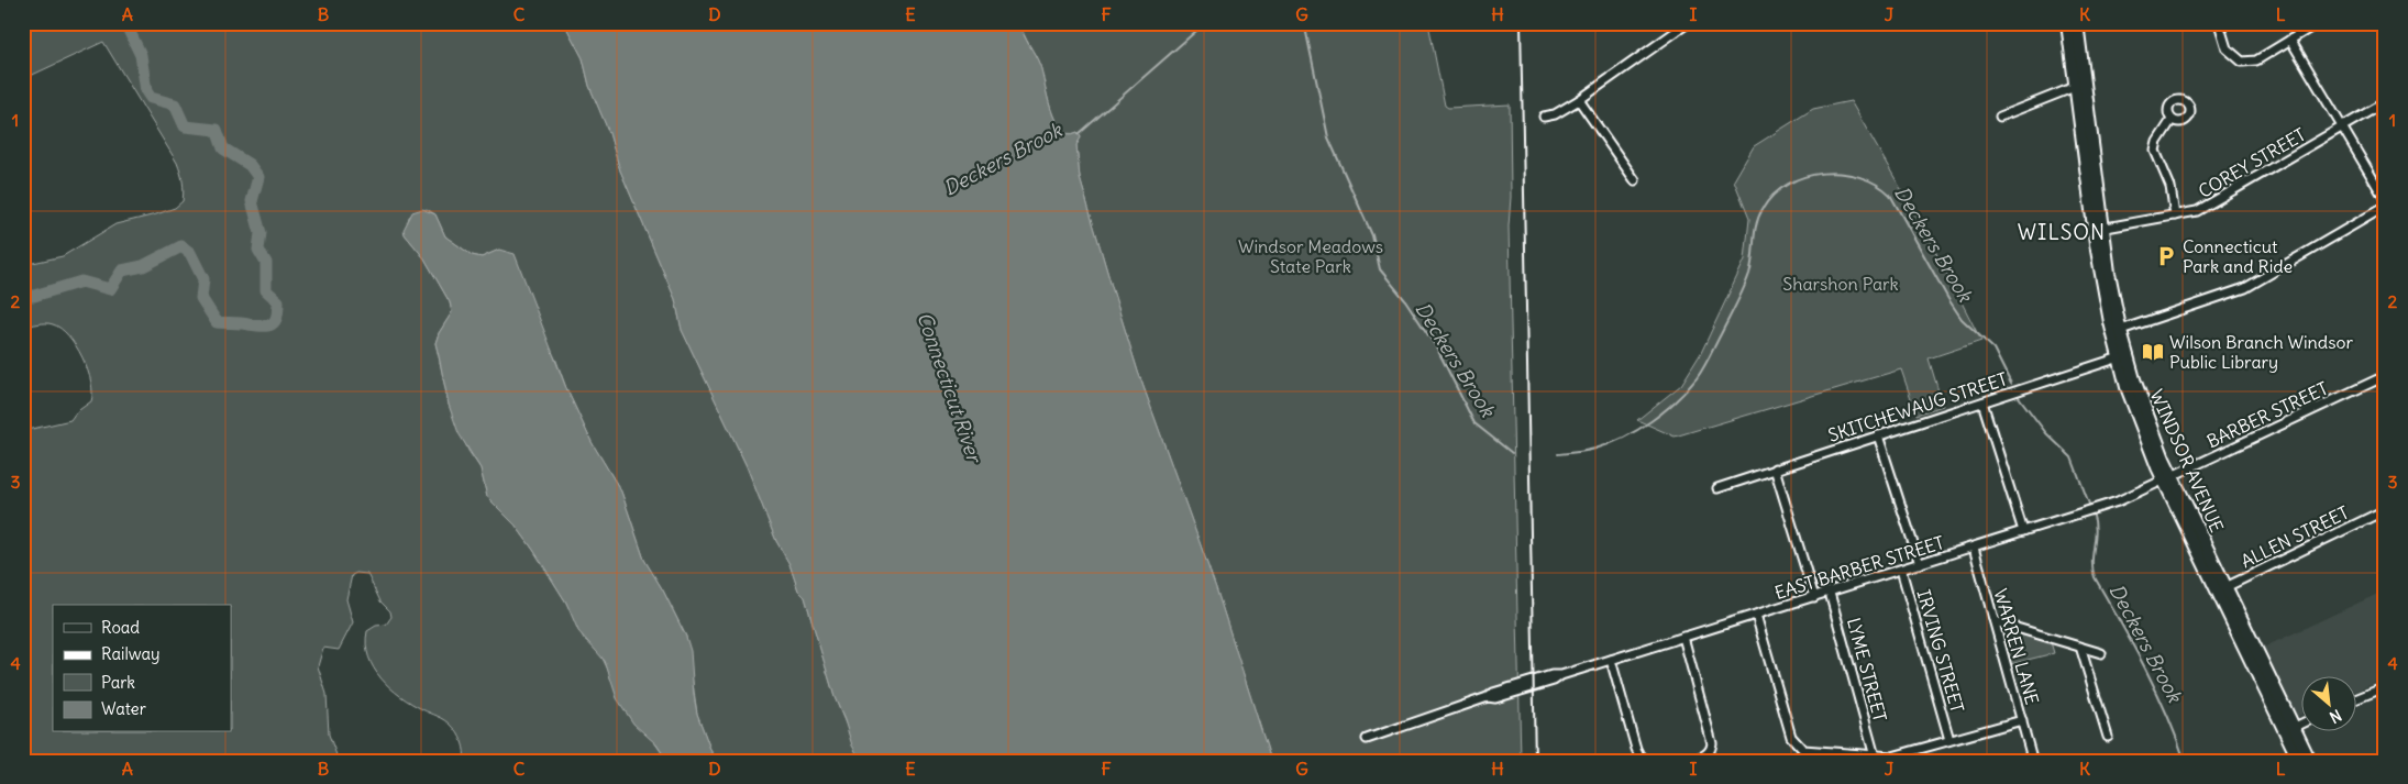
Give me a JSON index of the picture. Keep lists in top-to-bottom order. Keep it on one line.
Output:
{"streets":{"main road":["WINDSOR AVENUE"],"street":["COREY STREET","SKITCHEWAUG STREET","BARBER STREET","ALLEN STREET","EAST BARBER STREET","WARREN LANE","IRVING STREET","LYME STREET"]},"crossings":[["COREY STREET","WINDSOR AVENUE"],["SKITCHEWAUG STREET","WINDSOR AVENUE"],["BARBER STREET","WINDSOR AVENUE"],["BARBER STREET","EAST BARBER STREET"],["WINDSOR AVENUE","ALLEN STREET"],["WINDSOR AVENUE","EAST BARBER STREET"],["EAST BARBER STREET","WARREN LANE"],["EAST BARBER STREET","IRVING STREET"],["EAST BARBER STREET","LYME STREET"]],"districts":["WILSON"],"water":["Deckers Brook","Connecticut River"],"parks":["Windsor Meadows State Park","Sharshon Park"],"places":{"parking":["Connecticut Park and Ride"],"library":["Wilson Branch Windsor Public Library"]},"legend":["Road","Railway","Park","Water"],"north":"bottom right","grid":{"columns":["A","B","C","D","E","F","G","H","I","J","K","L"],"rows":["1","2","3","4"]}}
